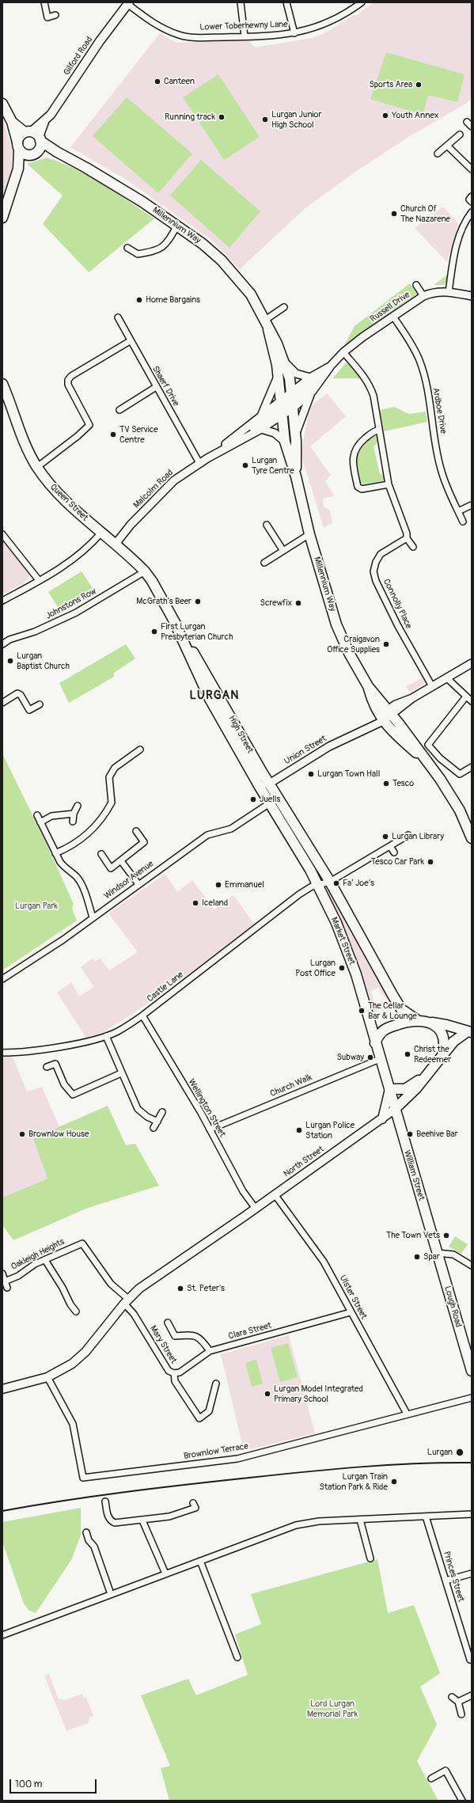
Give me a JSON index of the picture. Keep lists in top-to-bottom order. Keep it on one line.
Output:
{"streets":{"main road":["Gilford Road","Millennium Way","Queen Street","High Street","Market Street","North Street","William Street","Lough Road"],"street":["Lower Toberhewny Lane","Russell Drive","Shaerf Drive","Ardboe Drive","Malcolm Road","Johnstons Row","Connolly Place","Union Street","Windsor Avenue","Castle Lane","Church Walk","Wellington Street","Oakleigh Heights","Ulster Street","Clara Street","Mary Street","Brownlow Terrace","Princes Street"]},"crossings":[["Lower Toberhewny Lane","Gilford Road"],["Gilford Road","Millennium Way"],["Millennium Way","Malcolm Road"],["Millennium Way","Union Street"],["Russell Drive","Ardboe Drive"],["Shaerf Drive","Malcolm Road"],["Malcolm Road","Queen Street"],["Malcolm Road","High Street"],["Queen Street","High Street"],["Johnstons Row","High Street"],["Connolly Place","Union Street"],["High Street","Union Street"],["High Street","Market Street"],["Union Street","Market Street"],["Windsor Avenue","Market Street"],["Market Street","Castle Lane"],["Market Street","Church Walk"],["Market Street","North Street"],["Market Street","William Street"],["Castle Lane","Wellington Street"],["Church Walk","Wellington Street"],["Wellington Street","North Street"],["North Street","William Street"],["North Street","Oakleigh Heights"],["North Street","Ulster Street"],["North Street","Mary Street"],["North Street","Brownlow Terrace"],["William Street","Lough Road"],["Oakleigh Heights","Mary Street"],["Ulster Street","Clara Street"],["Ulster Street","Brownlow Terrace"],["Clara Street","Mary Street"]],"districts":["LURGAN"],"parks":["Lurgan Park","Lord Lurgan Memorial Park"],"places":["Canteen","Sports Area","Youth Annex","Running track","Lurgan Junior High School","Church Of The Nazarene","Home Bargains","TV Service Centre","Lurgan Tyre Centre","McGrath’s Beer","Screwfix","First Lurgan Presbyterian Church","Craigavon Office Supplies","Lurgan Baptist Church","Lurgan Town Hall","Tesco","Juells","Lurgan Library","Tesco Car Park","Fa’ Joe’s","Emmanuel","Iceland","Lurgan Post Office","The Cellar Bar & Lounge","Christ the Redeemer","Subway","Lurgan Police Station","Brownlow House","Beehive Bar","The Town Vets","Spar","St. Peter's","Lurgan Model Integrated Primary School","Lurgan","Lurgan Train Station Park & Ride"],"scale_bar":"100 m"}
